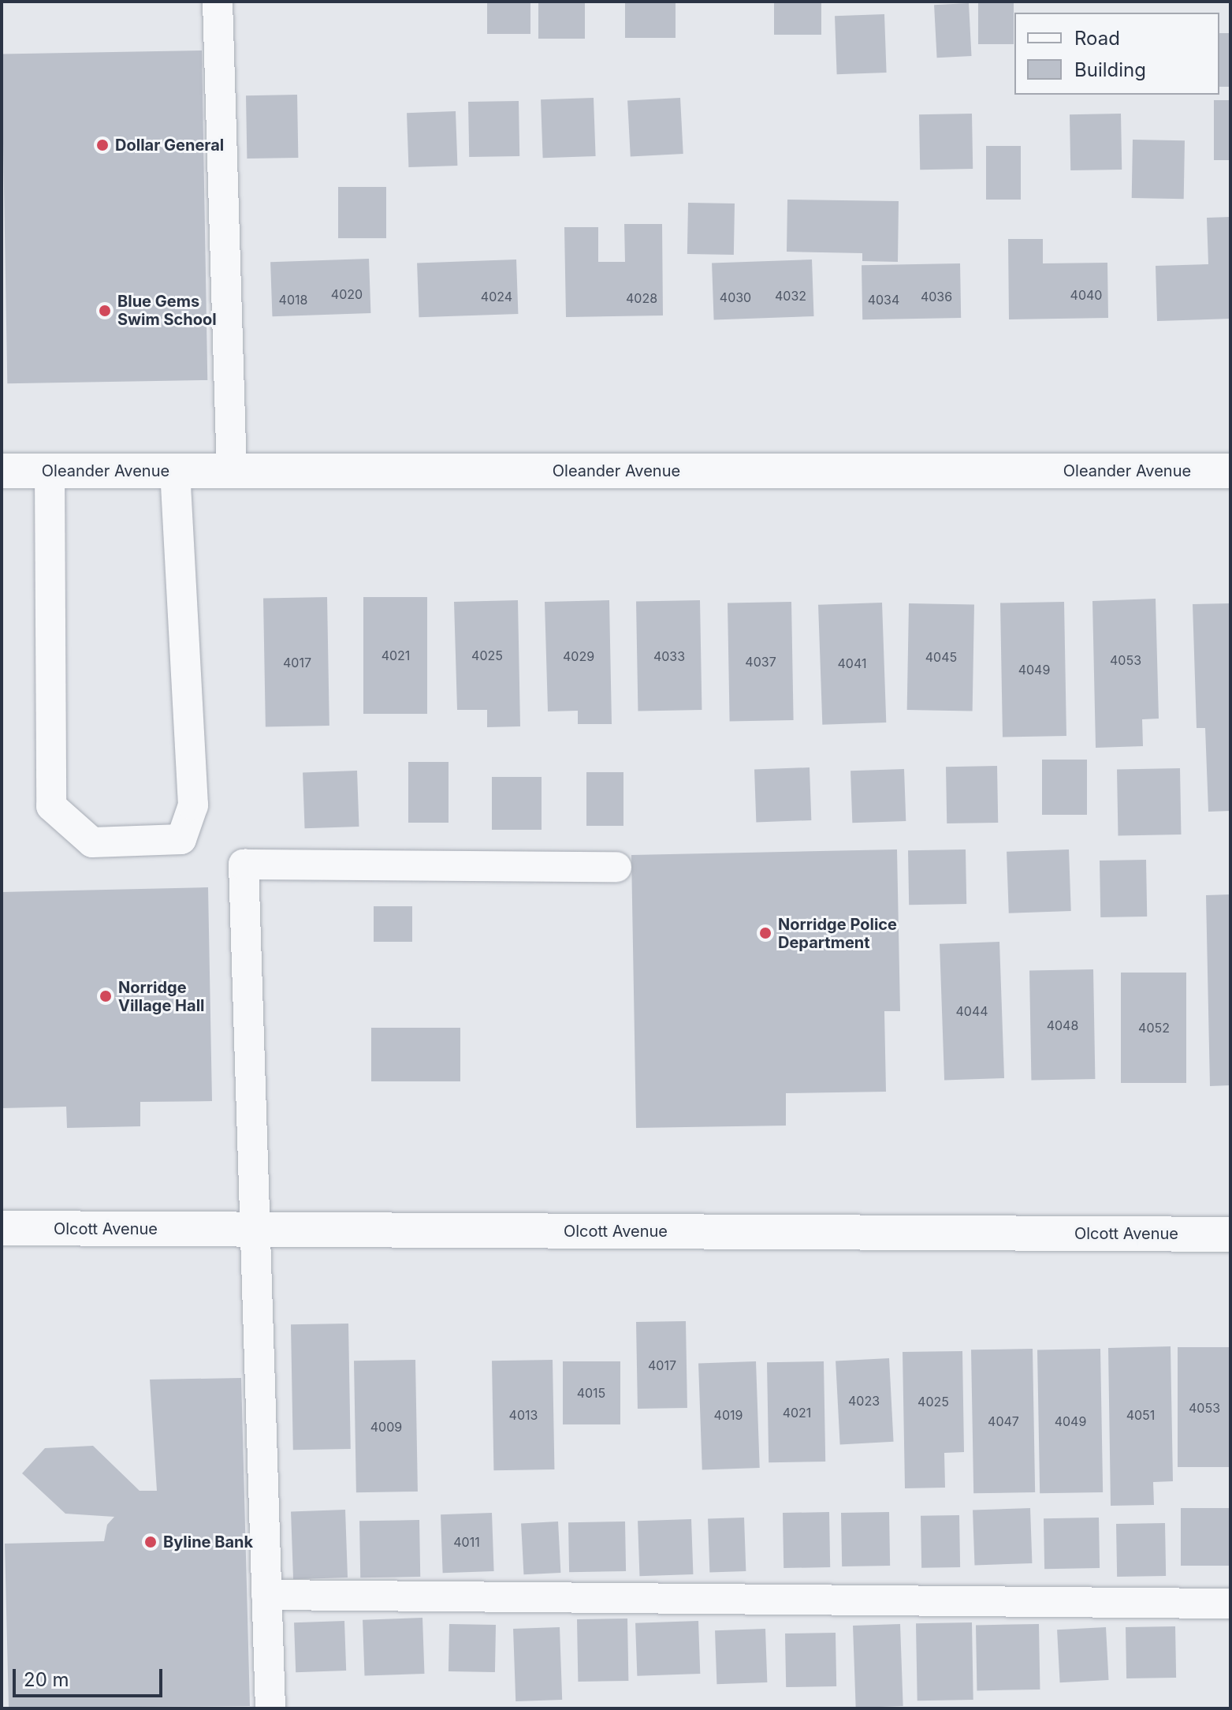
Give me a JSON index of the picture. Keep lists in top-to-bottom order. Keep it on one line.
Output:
{"streets":{"street":["Oleander Avenue","Olcott Avenue"]},"places":["Dollar General","Blue Gems Swim School","Norridge Police Department","Norridge Village Hall","Byline Bank"],"house_numbers":["4020","4040","4032","4024","4036","4030","4028","4018","4034","4021","4025","4029","4033","4045","4053","4037","4017","4041","4049","4044","4048","4052","4017","4015","4023","4025","4053","4021","4013","4019","4051","4047","4049","4009","4011"],"legend":["Road","Building"],"scale_bar":"20 m"}
